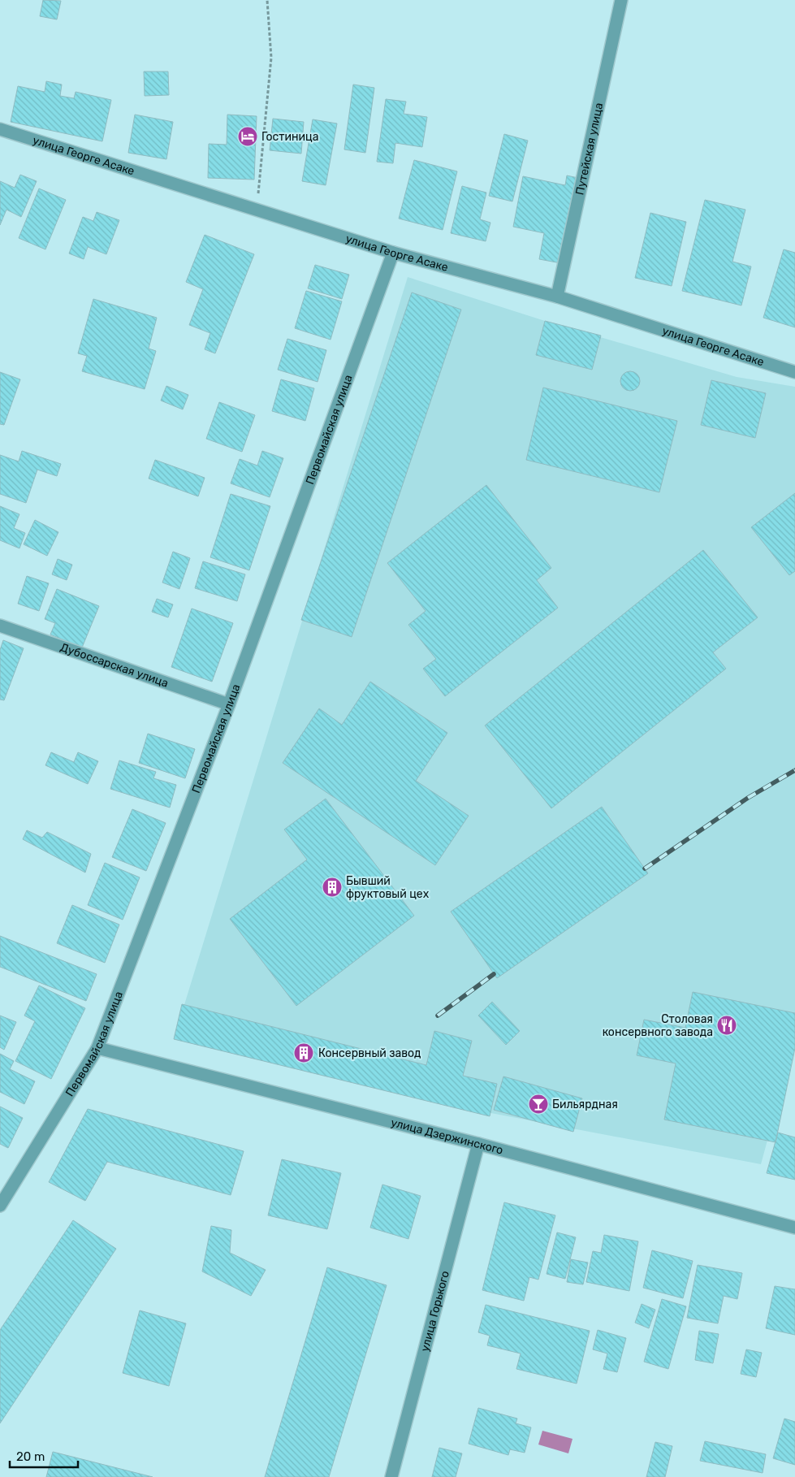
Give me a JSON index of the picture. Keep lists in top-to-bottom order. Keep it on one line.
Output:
{"streets":{"street":["Путейская улица","улица Георге Асаке","Первомайская улица","Дубоссарская улица","улица Дзержинского","улица Горького"]},"crossings":[["Путейская улица","улица Георге Асаке"],["улица Георге Асаке","Первомайская улица"],["Первомайская улица","Дубоссарская улица"],["Первомайская улица","улица Дзержинского"],["улица Дзержинского","улица Горького"]],"places":{"hotel":["Гостиница"],"building":["Бывший фруктовый цех","Консервный завод"],"restaurant":["Столовая консервного завода"],"bar":["Бильярдная"]},"scale_bar":"20 m"}
